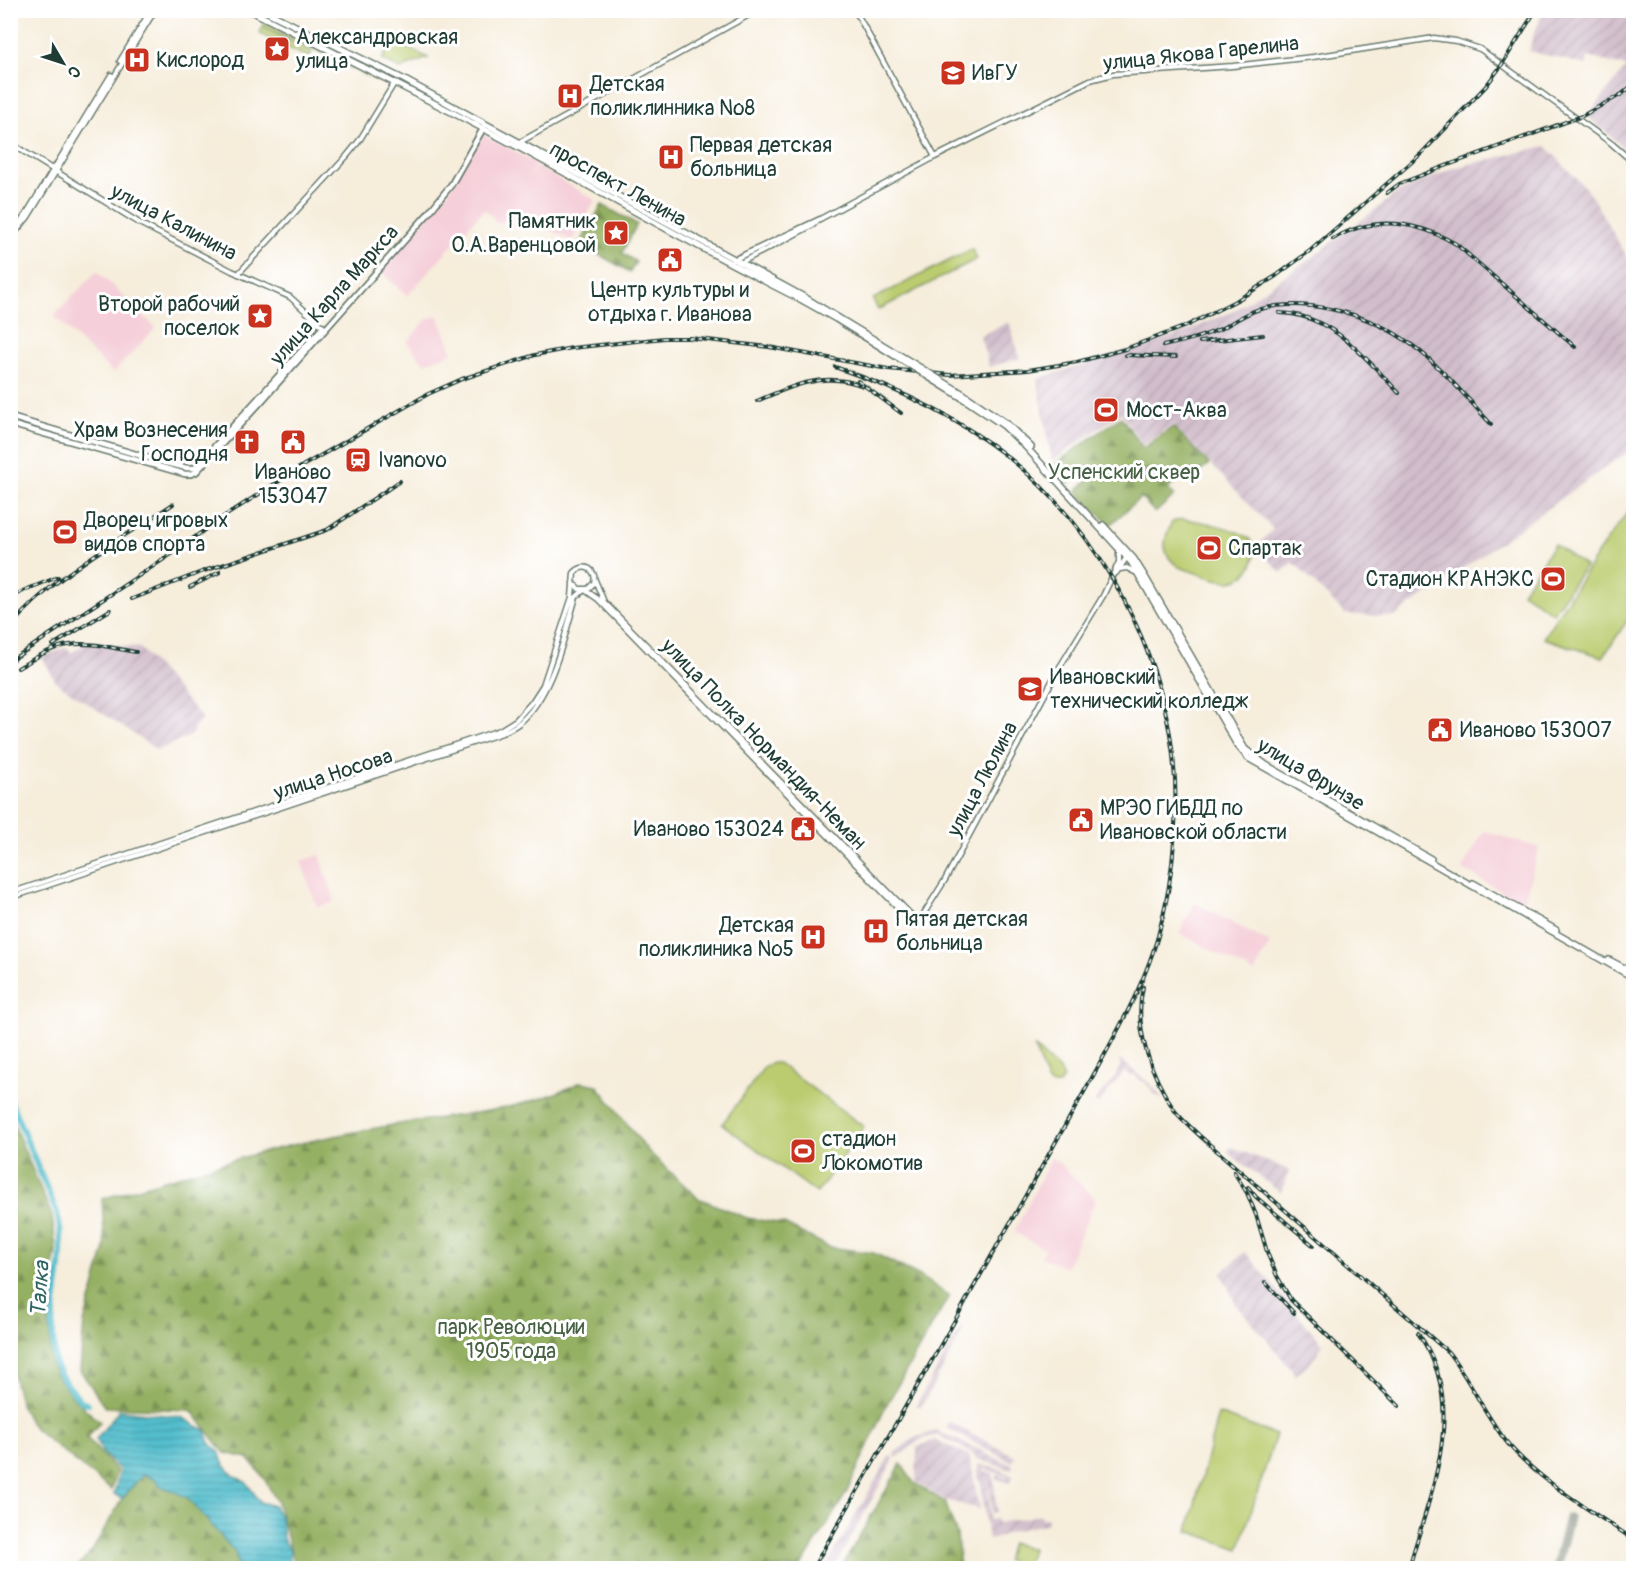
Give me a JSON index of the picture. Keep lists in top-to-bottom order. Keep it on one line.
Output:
{"streets":{"highway":["проспект Ленина","улица Фрунзе"],"main road":["улица Якова Гарелина","улица Калинина","улица Карла Маркса","улица Полка Нормандия-Неман","улица Носова","улица Люлина"]},"crossings":[["улица Якова Гарелина","проспект Ленина"],["проспект Ленина","улица Карла Маркса"],["проспект Ленина","улица Фрунзе"],["улица Калинина","улица Карла Маркса"],["улица Полка Нормандия-Неман","улица Носова"],["улица Полка Нормандия-Неман","улица Люлина"],["улица Фрунзе","улица Люлина"]],"water":["Талка"],"parks":["Успенский сквер","парк Революции 1905 года"],"places":{"place":["Александровская улица","Памятник О.А.Варенцовой","Второй рабочий поселок"],"hospital":["Кислород","Детская поликлинника №8","Первая детская больница","Пятая детская больница","Детская поликлиника №5"],"school or university":["ИвГУ","Ивановский технический колледж"],"public building":["Центр культуры и отдыха г. Иванова","Иваново 153047","Иваново 153007","МРЭО ГИБДД по Ивановской области","Иваново 153024"],"sports":["Мост-Аква","Дворец игровых видов спорта","Спартак","Стадион КРАНЭКС","стадион Локомотив"],"church":["Храм Вознесения Господня"],"station":["Ivanovo"]},"north":"bottom right"}
